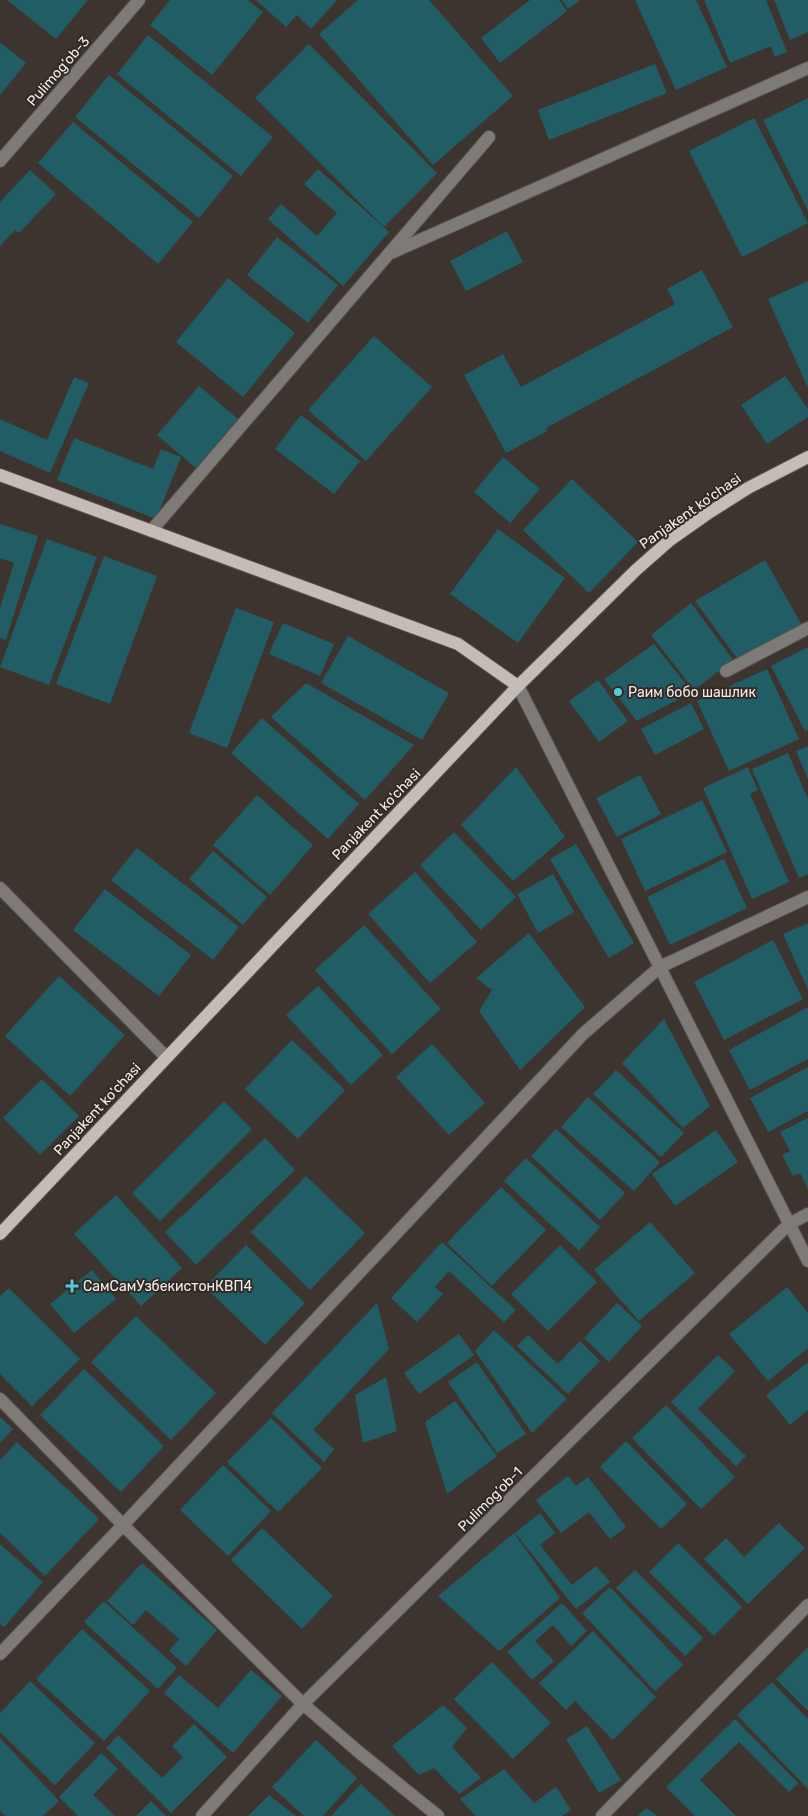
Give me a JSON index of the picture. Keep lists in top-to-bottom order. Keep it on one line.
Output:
{"streets":{"main road":["Panjakent ko'chasi"],"street":["Pulimog’ob-3","Pulimog’ob-1"]},"places":{"other":["Раим бобо шашлик"],"health":["СамСамУзбекистонКВП4"]}}
